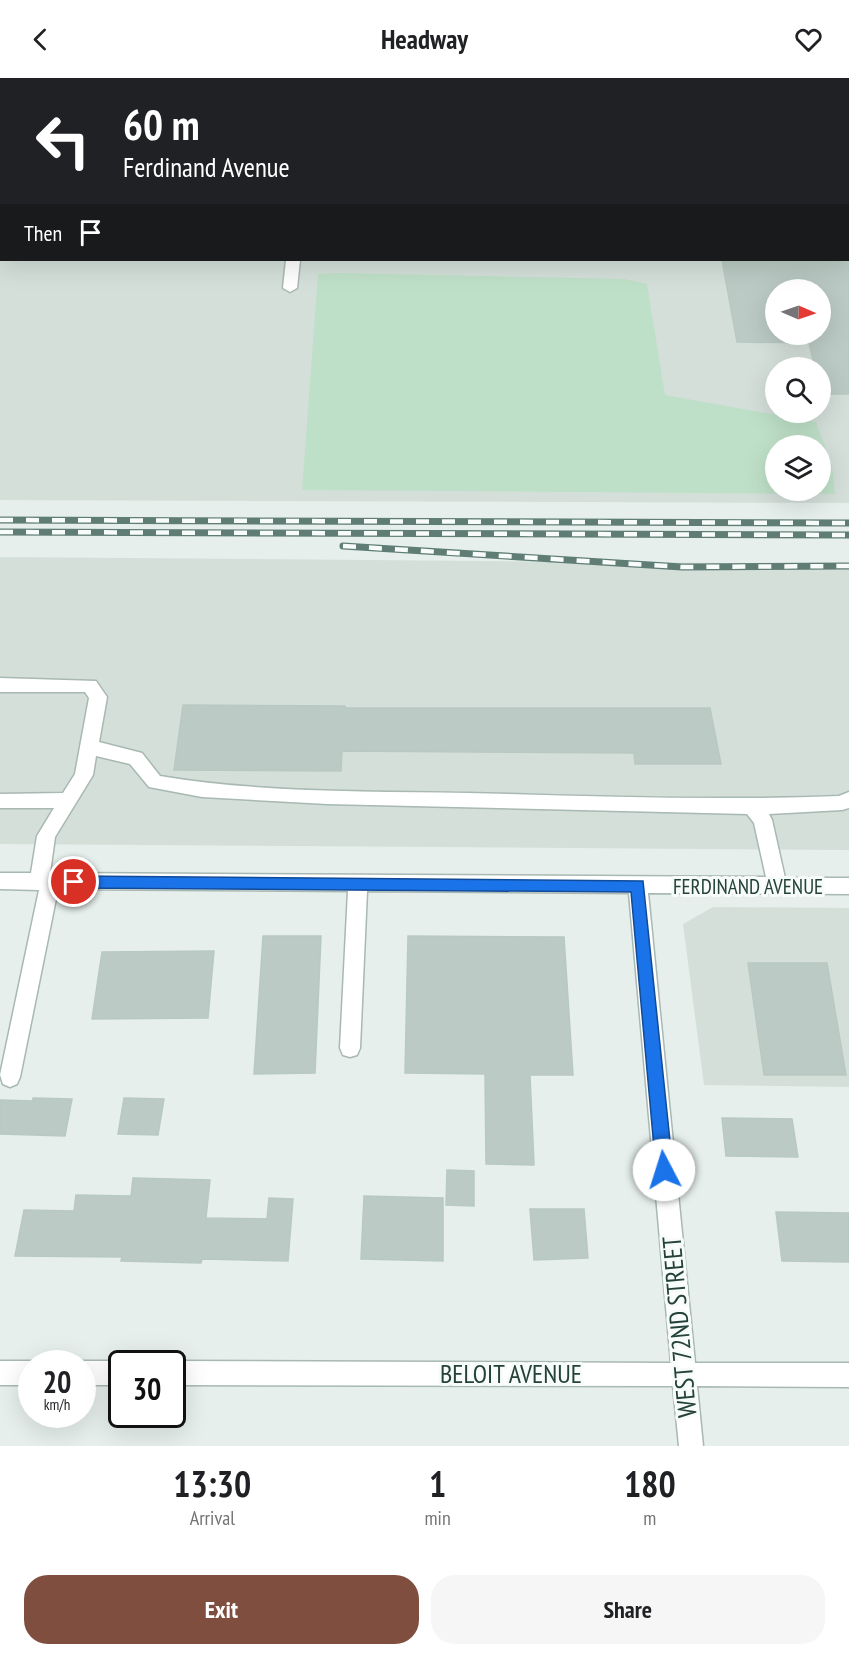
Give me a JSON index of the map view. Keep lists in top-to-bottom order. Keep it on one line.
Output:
{"streets":{"street":["FERDINAND AVENUE","WEST 72ND STREET","BELOIT AVENUE"]},"crossings":[["FERDINAND AVENUE","WEST 72ND STREET"],["WEST 72ND STREET","BELOIT AVENUE"]],"north":"right","page":{"header":"Headway","turn":["60 m","Ferdinand Avenue"],"then":"Then","speed":"20 km/h","limit":"30","eta":["13:30","Arrival","1","min","180","m"],"buttons":["Exit","Share"]}}
